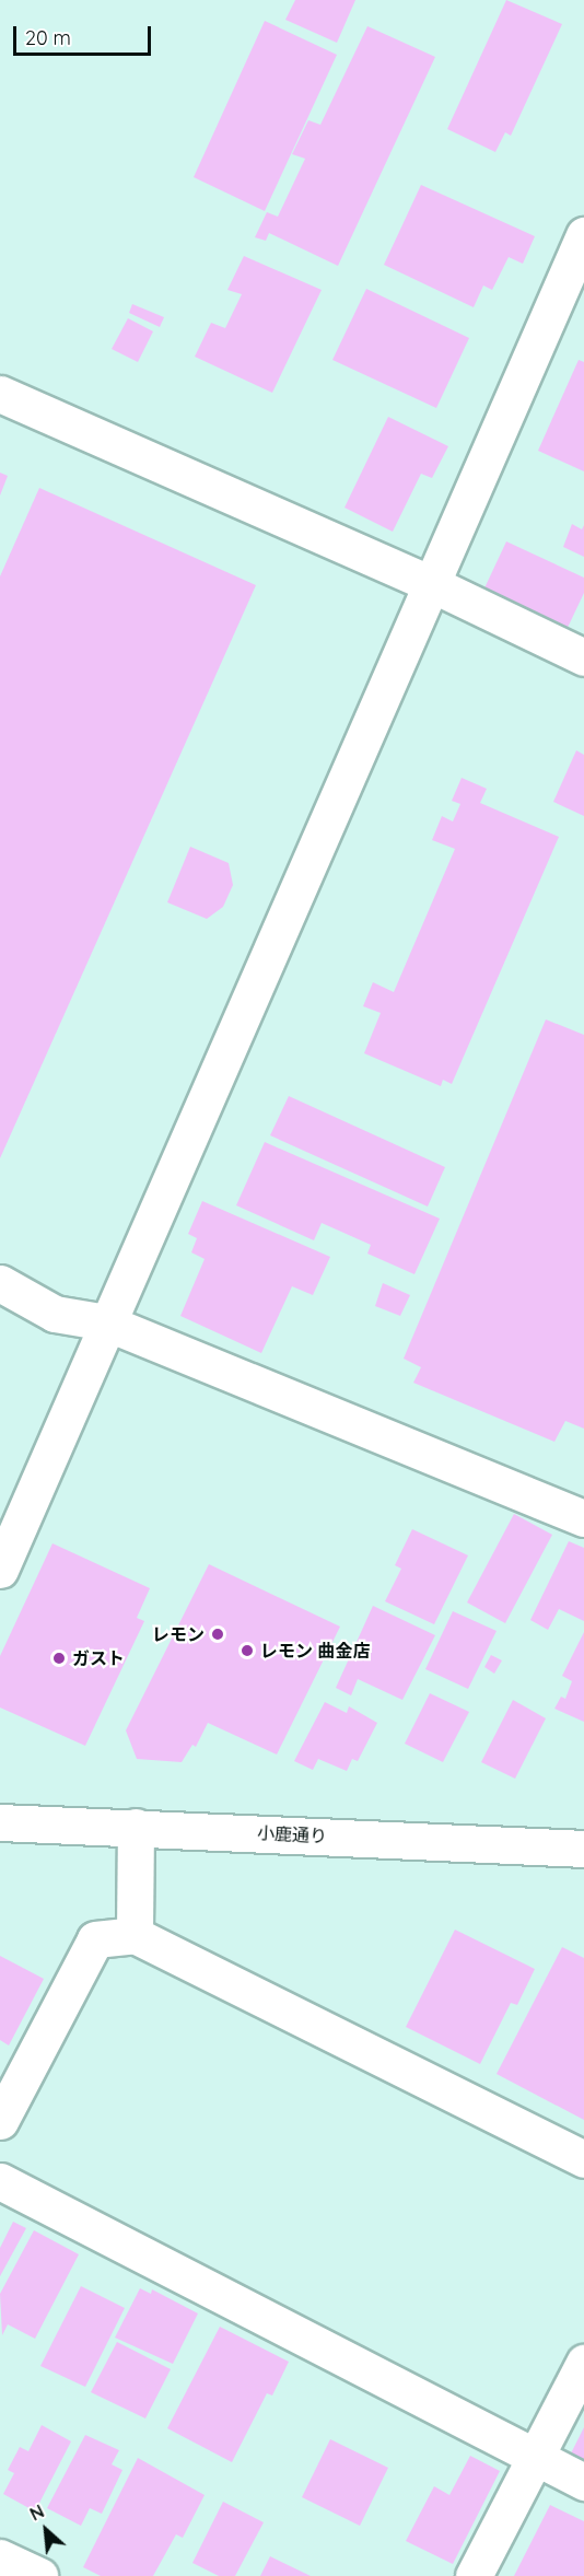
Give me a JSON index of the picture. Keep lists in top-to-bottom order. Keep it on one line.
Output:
{"streets":{"street":["小鹿通り"]},"places":["レモン","レモン 曲金店","ガスト"],"scale_bar":"20 m","north":"top left"}
